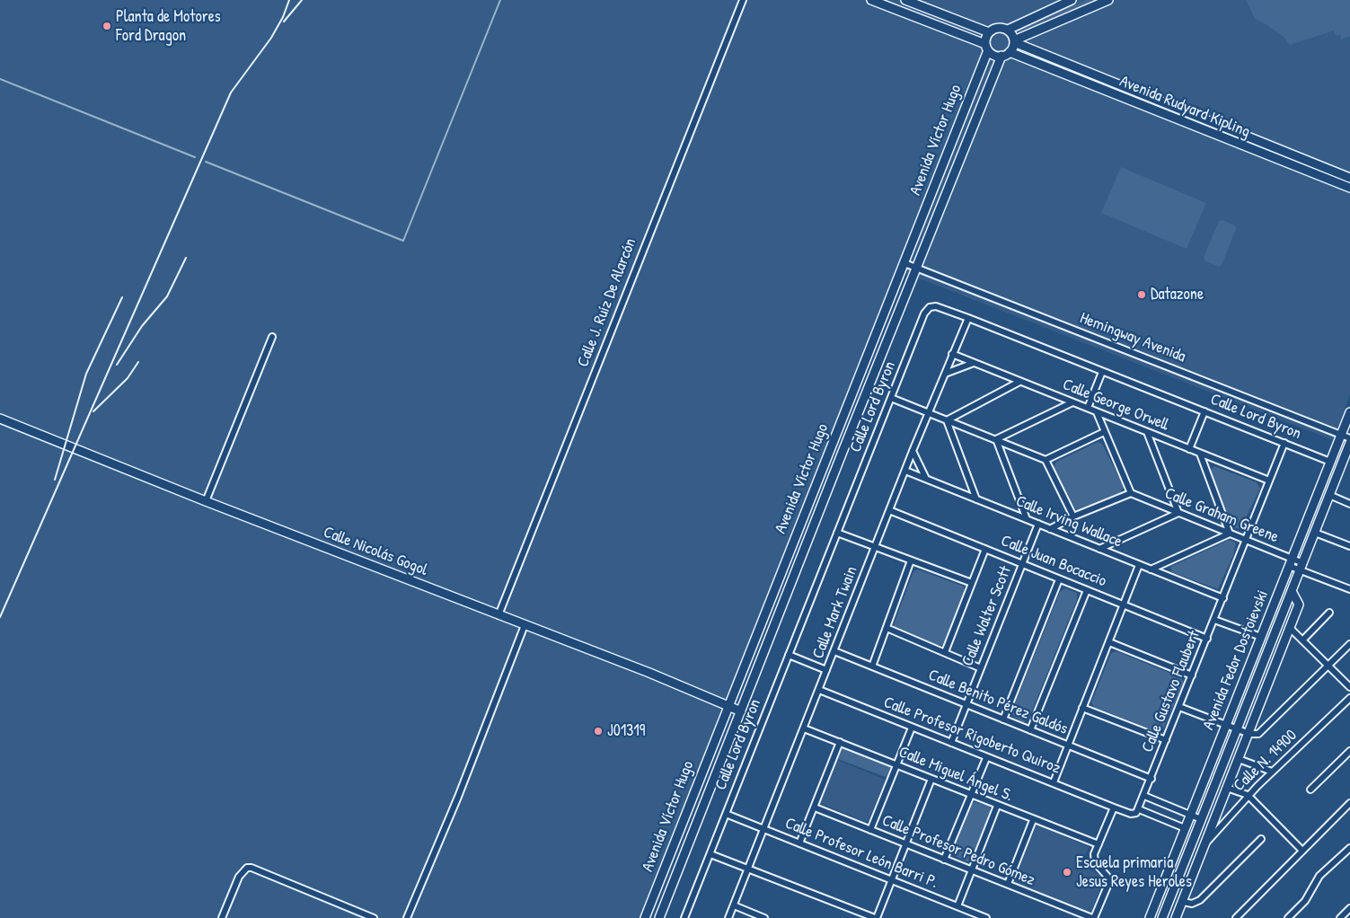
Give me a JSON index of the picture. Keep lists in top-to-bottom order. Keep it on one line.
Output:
{"streets":{"street":["Avenida Rudyard Kipling","Avenida Víctor Hugo","Calle J. Ruíz De Alarcón","Hemingway Avenida","Calle George Orwell","Calle Lord Byron","Calle Graham Greene","Calle Irving Wallace","Calle Nicolás Gogol","Calle Juan Bocaccio","Calle Mark Twain","Calle Walter Scott","Avenida Fedor Dostoievski","Calle Gustavo Flaubert","Calle Benito Pérez Galdós","Calle Profesor Rigoberto Quiroz","Calle N. 14900","Calle Miguel Ángel S.","Calle Profesor Pedro Gómez","Calle Profesor León Barri P."]},"crossings":[["Avenida Rudyard Kipling","Avenida Víctor Hugo"],["Avenida Víctor Hugo","Hemingway Avenida"],["Avenida Víctor Hugo","Calle Nicolás Gogol"],["Calle J. Ruíz De Alarcón","Calle Nicolás Gogol"],["Hemingway Avenida","Avenida Fedor Dostoievski"],["Calle George Orwell","Calle Mark Twain"],["Calle George Orwell","Calle Gustavo Flaubert"],["Calle Lord Byron","Calle Mark Twain"],["Calle Lord Byron","Avenida Fedor Dostoievski"],["Calle Lord Byron","Calle Gustavo Flaubert"],["Calle Lord Byron","Calle Profesor León Barri P."],["Calle Graham Greene","Avenida Fedor Dostoievski"],["Calle Graham Greene","Calle Gustavo Flaubert"],["Calle Irving Wallace","Calle Mark Twain"],["Calle Irving Wallace","Calle Walter Scott"],["Calle Irving Wallace","Calle Gustavo Flaubert"],["Calle Juan Bocaccio","Calle Mark Twain"],["Calle Juan Bocaccio","Calle Walter Scott"],["Calle Juan Bocaccio","Calle Gustavo Flaubert"],["Calle Mark Twain","Calle Benito Pérez Galdós"],["Calle Mark Twain","Calle Profesor Rigoberto Quiroz"],["Calle Mark Twain","Calle Miguel Ángel S."],["Calle Mark Twain","Calle Profesor León Barri P."],["Calle Walter Scott","Calle Benito Pérez Galdós"],["Calle Walter Scott","Calle Profesor Rigoberto Quiroz"],["Calle Gustavo Flaubert","Calle Benito Pérez Galdós"]],"places":["Planta de Motores Ford Dragon","Datazone","J01319","Escuela primaria Jesus Reyes Heroles"]}
